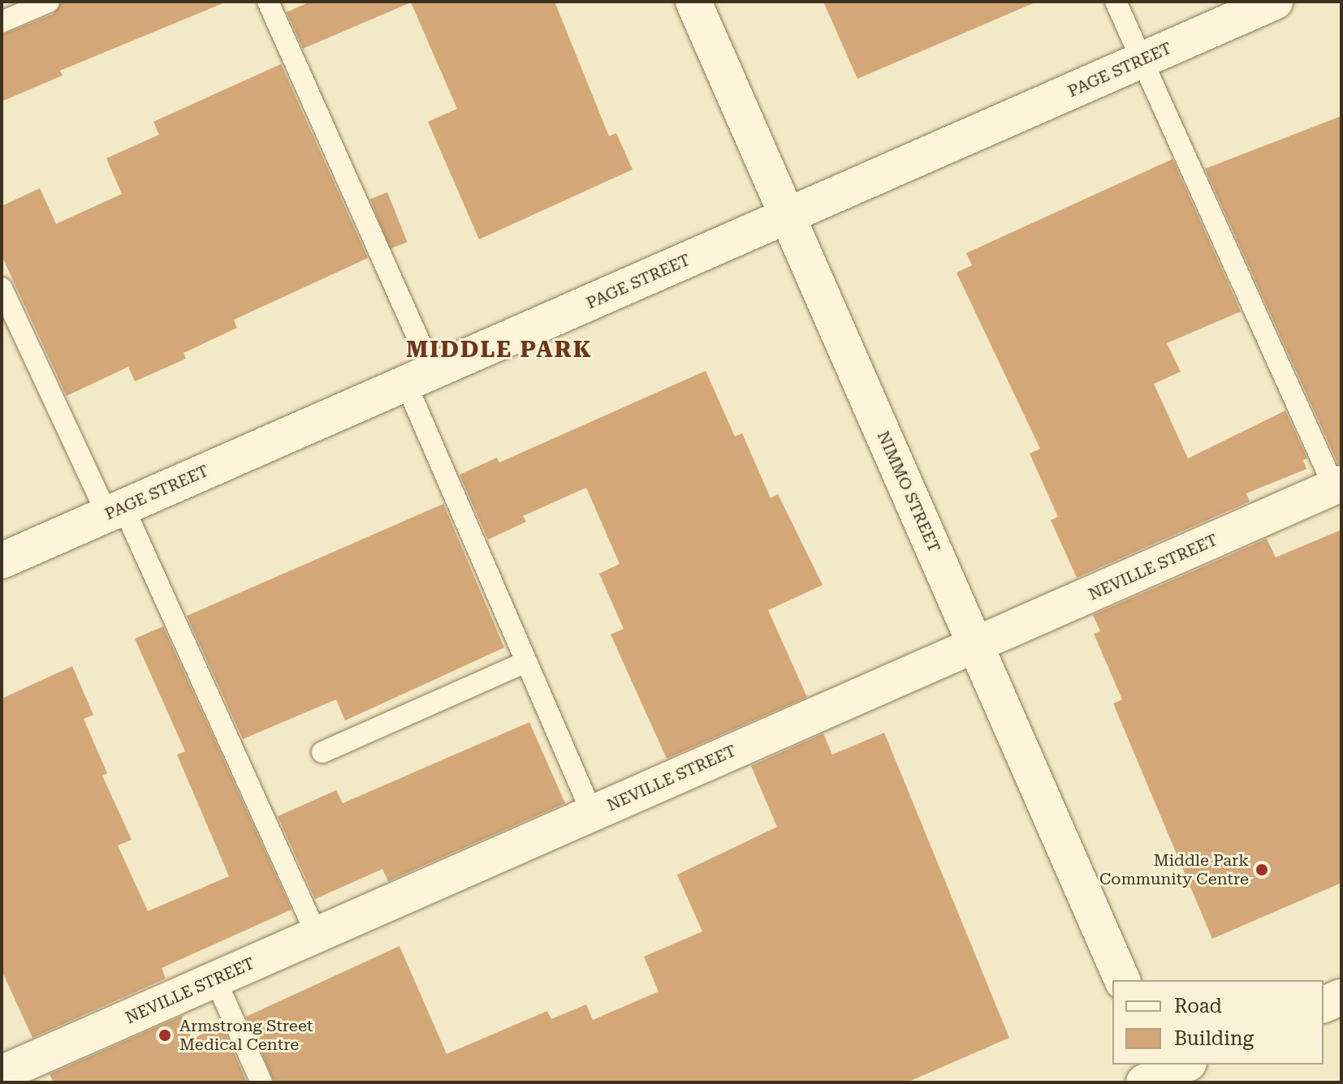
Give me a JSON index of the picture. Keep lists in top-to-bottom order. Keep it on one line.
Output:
{"streets":{"street":["PAGE STREET","NIMMO STREET","NEVILLE STREET"]},"crossings":[["PAGE STREET","NIMMO STREET"],["NIMMO STREET","NEVILLE STREET"]],"districts":["MIDDLE PARK"],"places":["Middle Park Community Centre","Armstrong Street Medical Centre"],"legend":["Road","Building"]}
